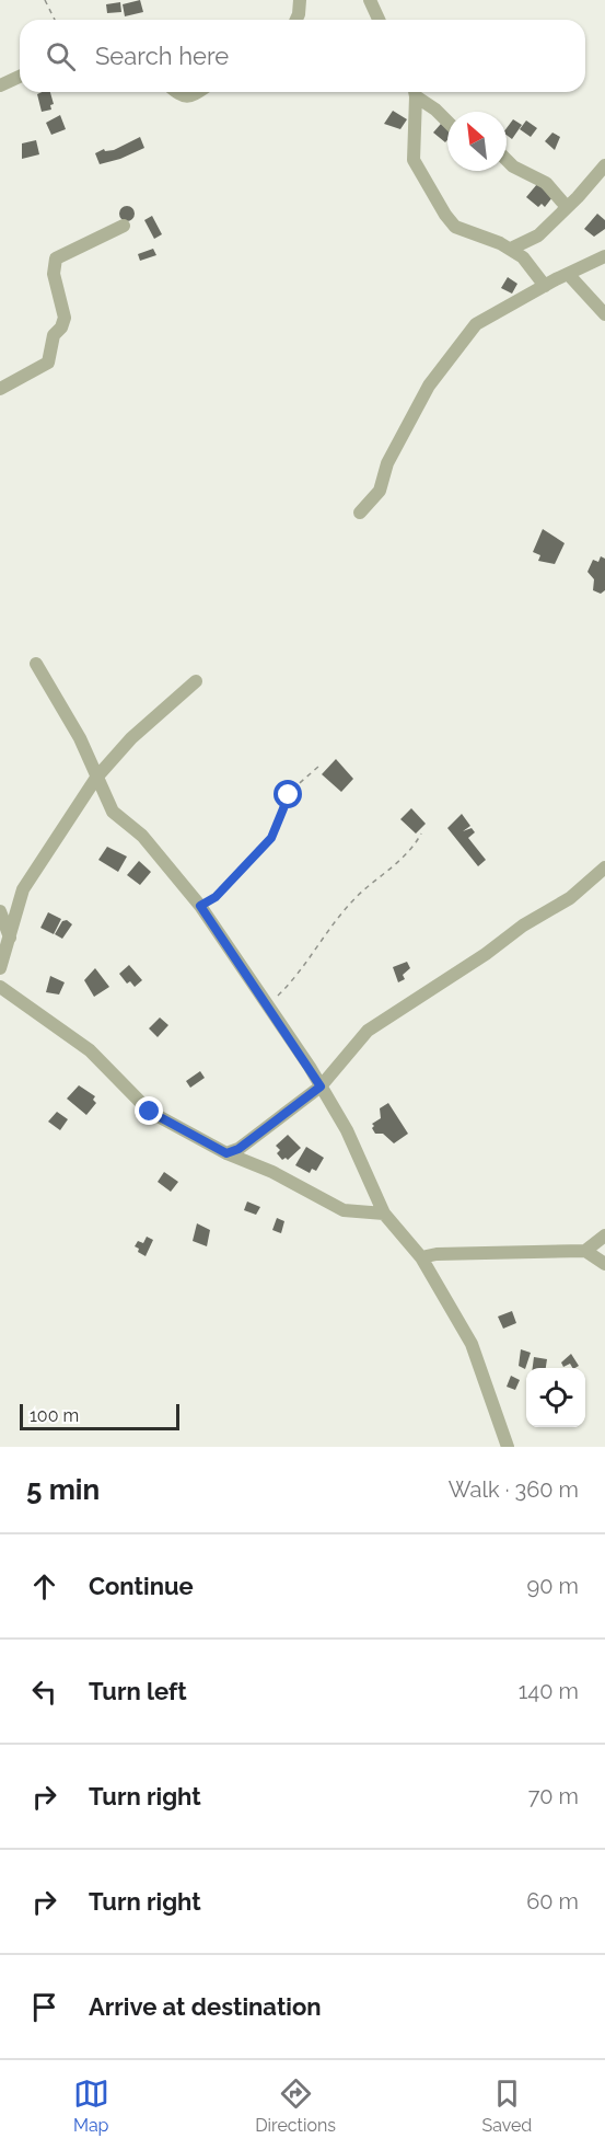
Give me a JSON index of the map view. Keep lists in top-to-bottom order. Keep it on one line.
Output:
{"scale_bar":"100 m","north":"top left","page":{"search":"Search here","scale":"100 m","heading":["5 min","Walk · 360 m"],"list":[["Continue","90 m"],["Turn left","140 m"],["Turn right","70 m"],["Turn right","60 m"],"Arrive at destination"],"nav":["Map","Directions","Saved"]}}
